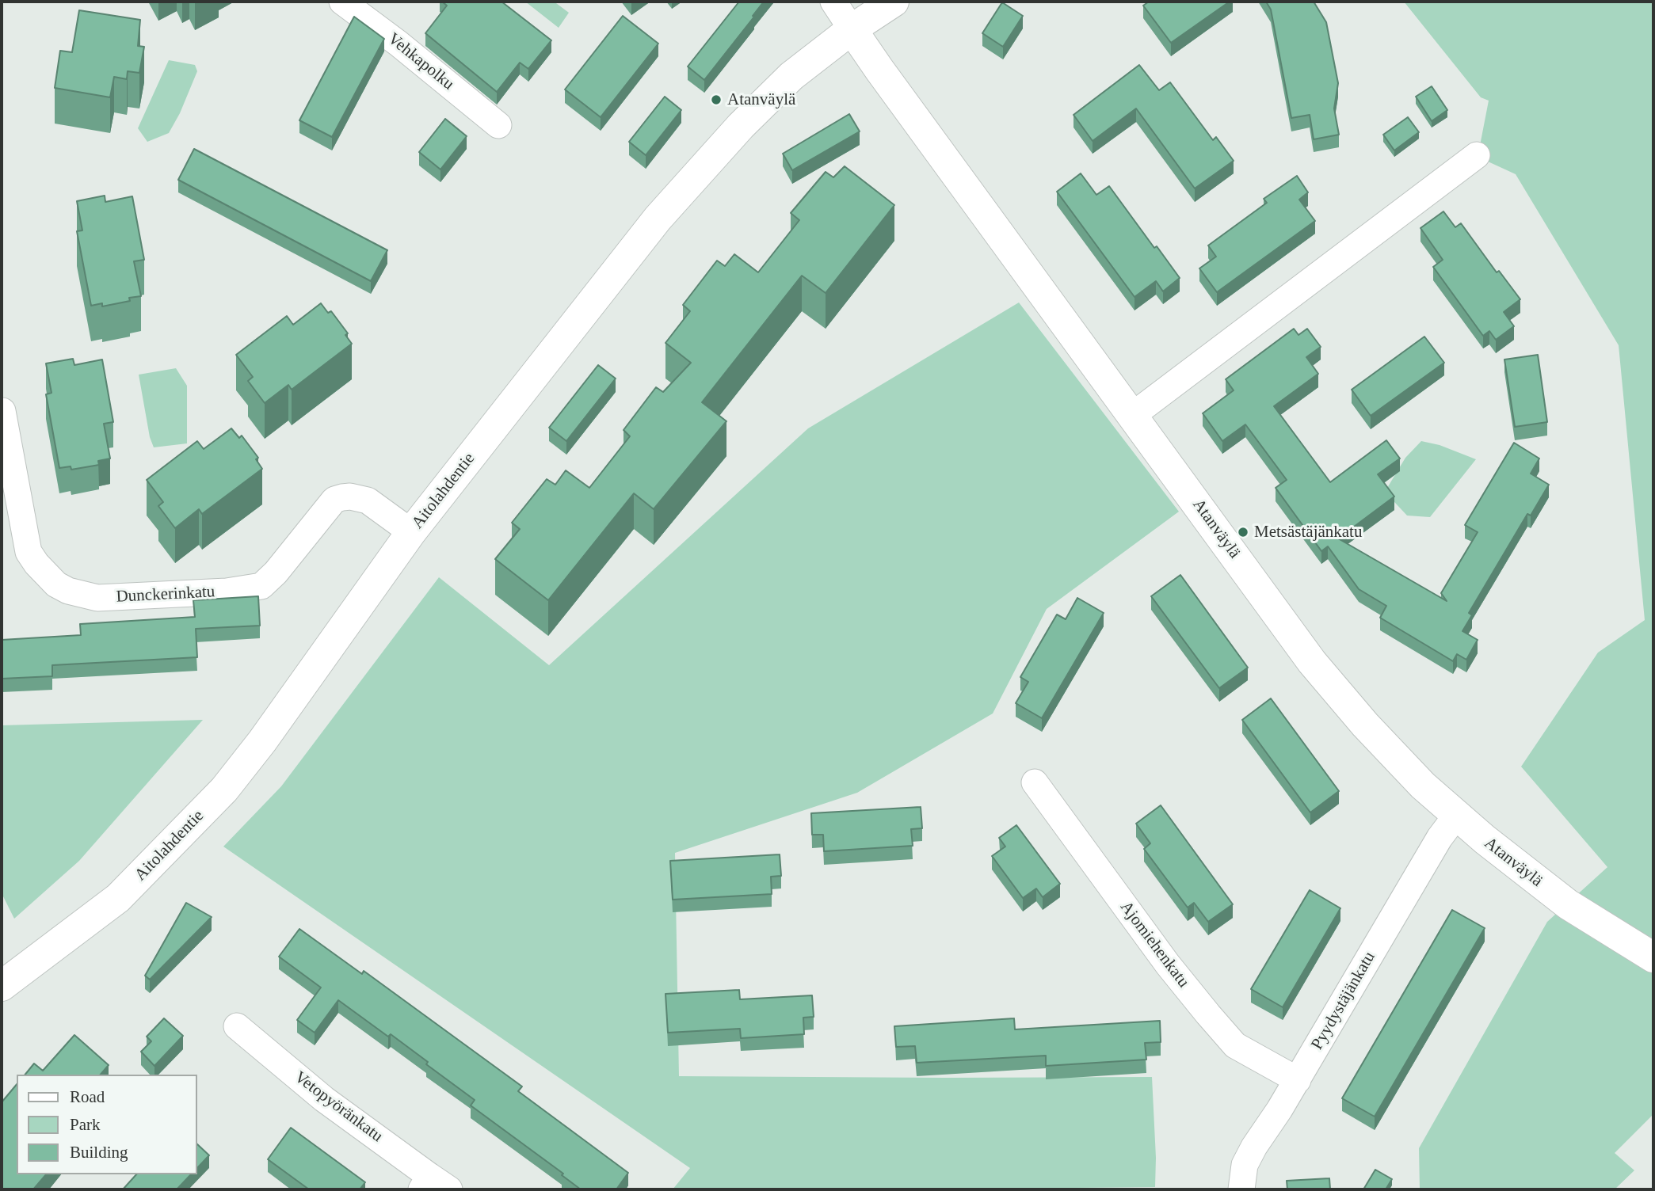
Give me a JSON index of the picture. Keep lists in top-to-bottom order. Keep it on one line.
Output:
{"streets":{"main road":["Aitolahdentie","Atanväylä"],"street":["Vehkapolku","Dunckerinkatu","Ajomiehenkatu","Pyydystäjänkatu","Vetopyöränkatu"]},"crossings":[["Aitolahdentie","Atanväylä"],["Aitolahdentie","Dunckerinkatu"],["Atanväylä","Pyydystäjänkatu"],["Ajomiehenkatu","Pyydystäjänkatu"]],"places":["Atanväylä","Metsästäjänkatu"],"legend":["Road","Park","Building"]}
